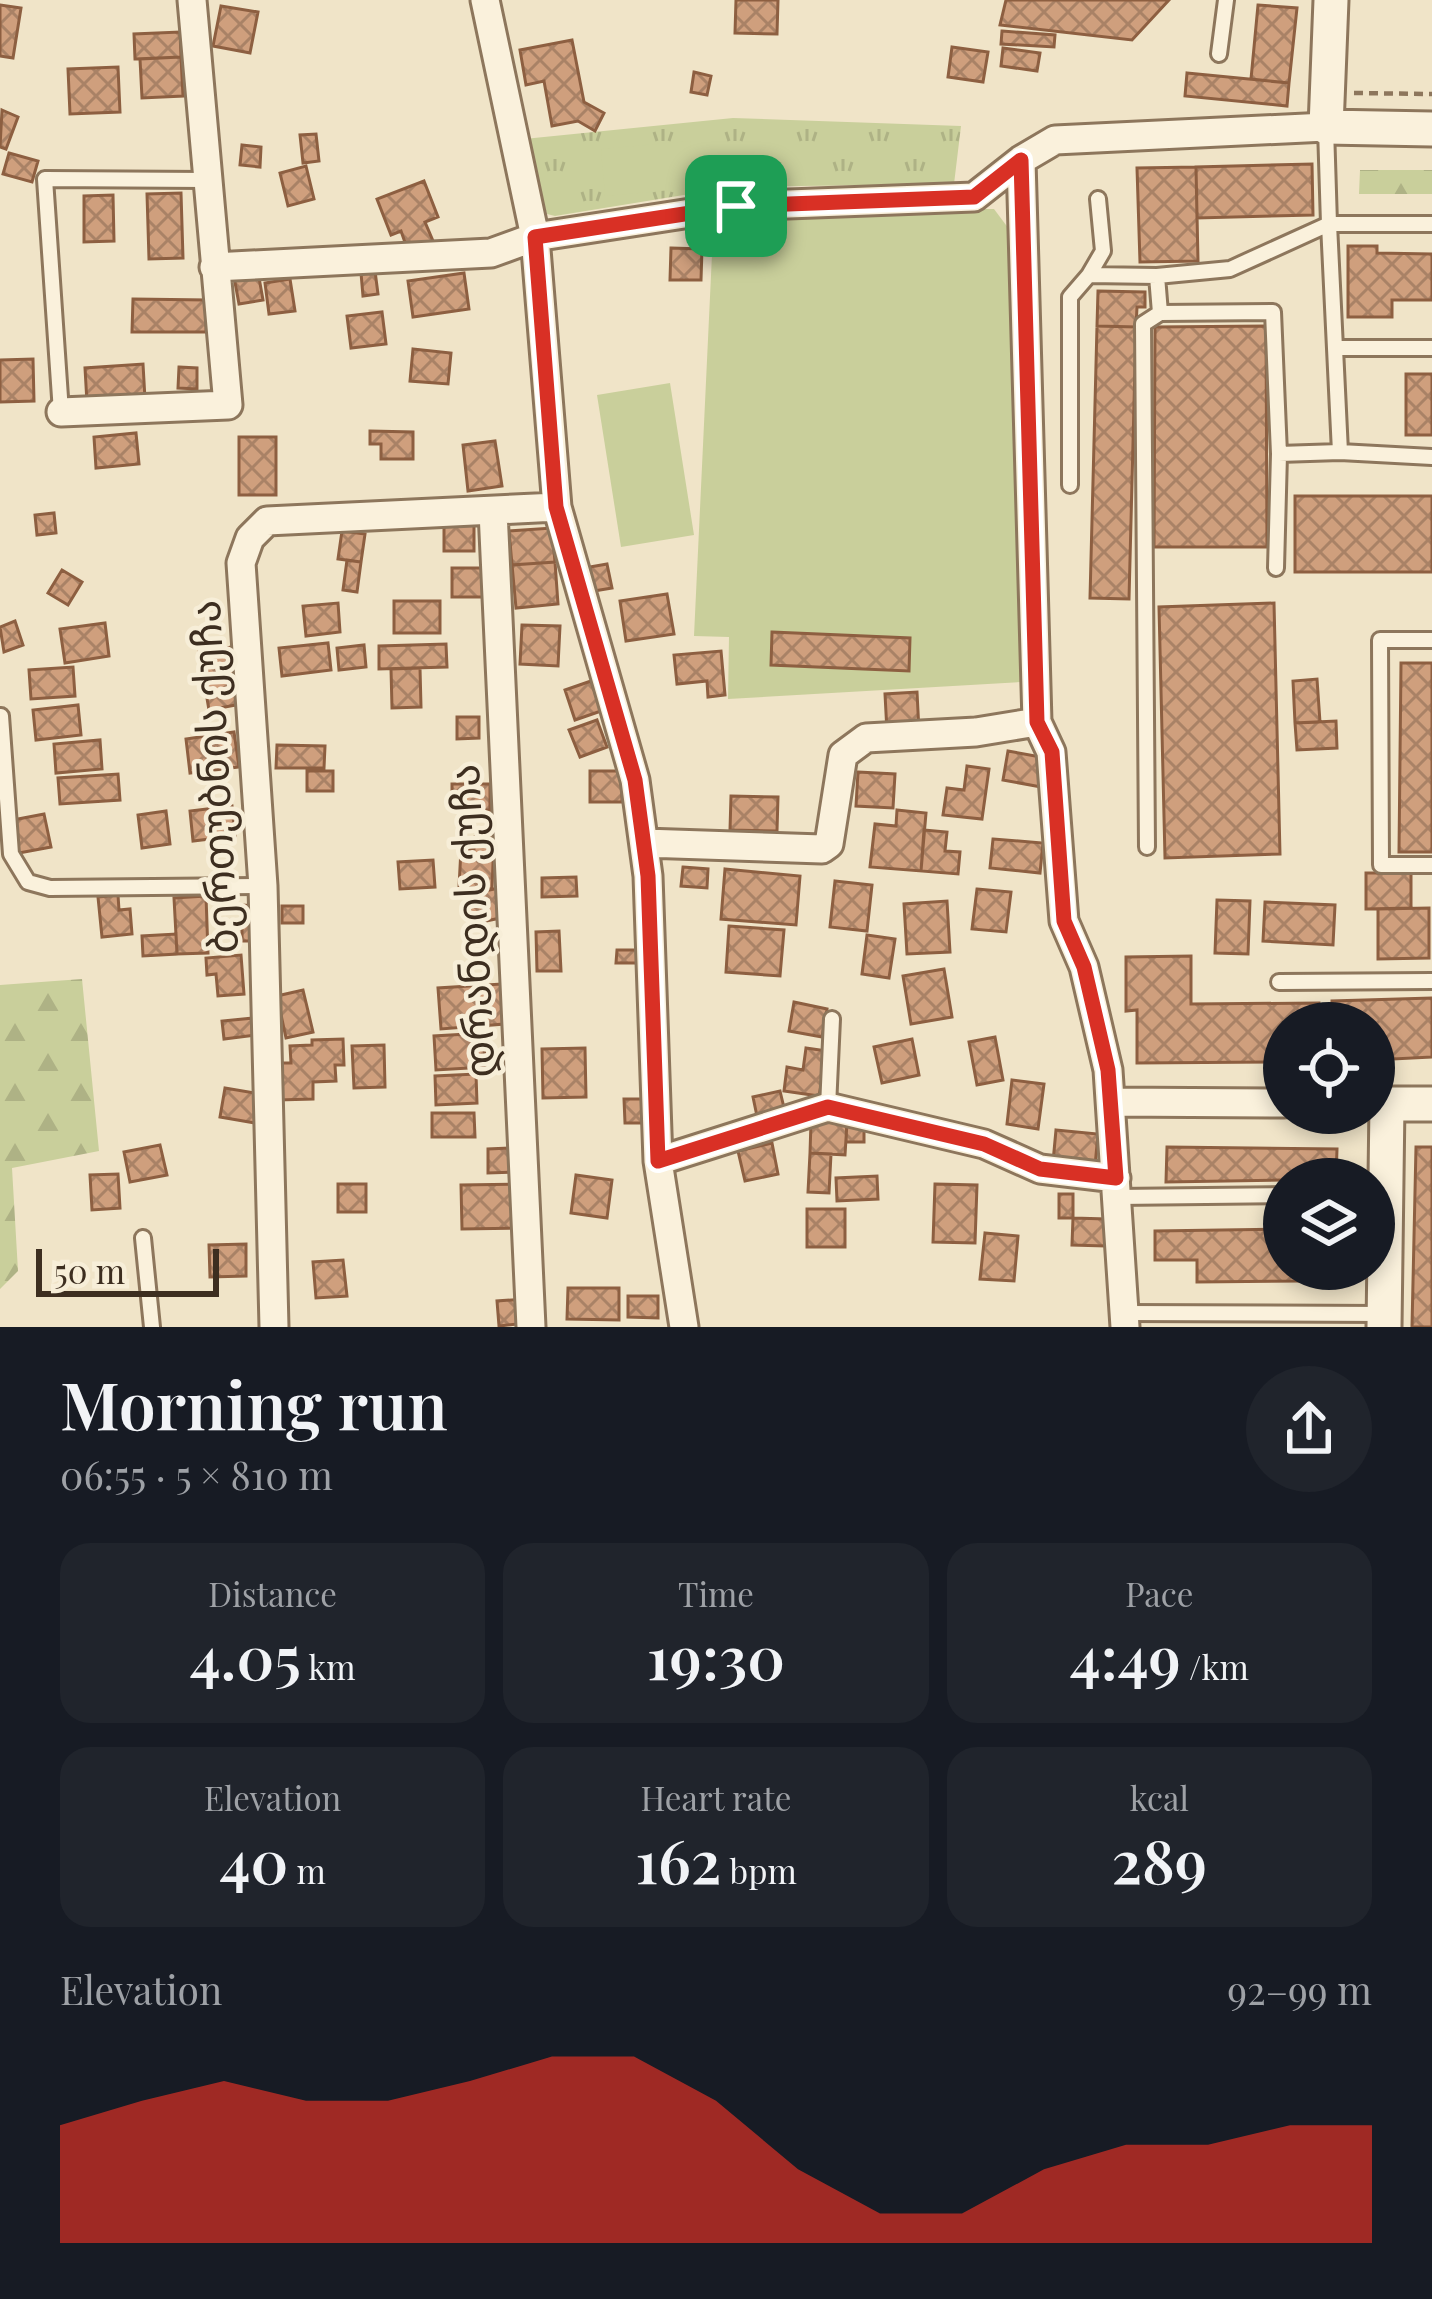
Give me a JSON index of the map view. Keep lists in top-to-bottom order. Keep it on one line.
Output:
{"streets":{"street":["ბერთუბნის ქუჩა","დრანდის ქუჩა"]},"crossings":[["ბერთუბნის ქუჩა","დრანდის ქუჩა"]],"scale_bar":"50 m","page":{"scale":"50 m","heading":["Morning run","06:55 · 5 × 810 m"],"stats":[["Distance","4.05 km"],["Time","19:30"],["Pace","4:49 /km"],["Elevation","40 m"],["Heart rate","162 bpm"],["kcal","289"]],"chart":["Elevation","92–99 m"]}}
